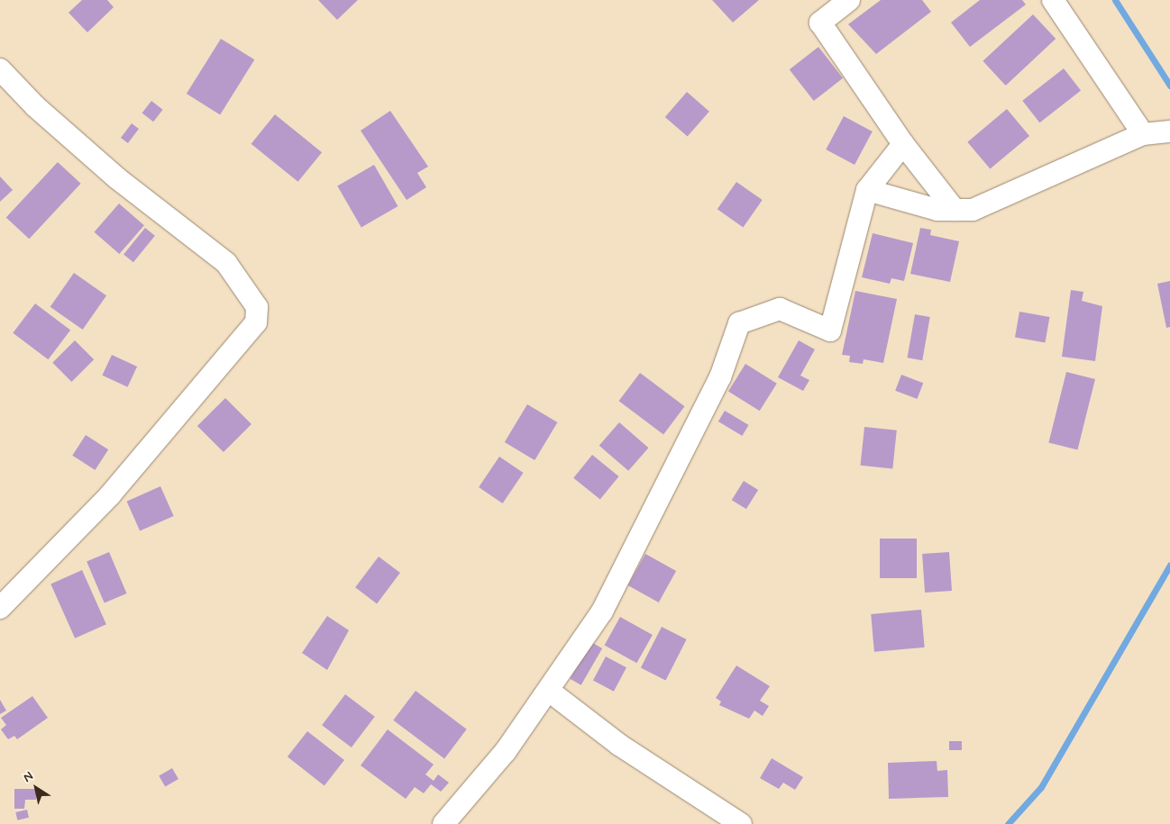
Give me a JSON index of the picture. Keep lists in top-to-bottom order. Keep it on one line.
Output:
{"north":"top left"}
